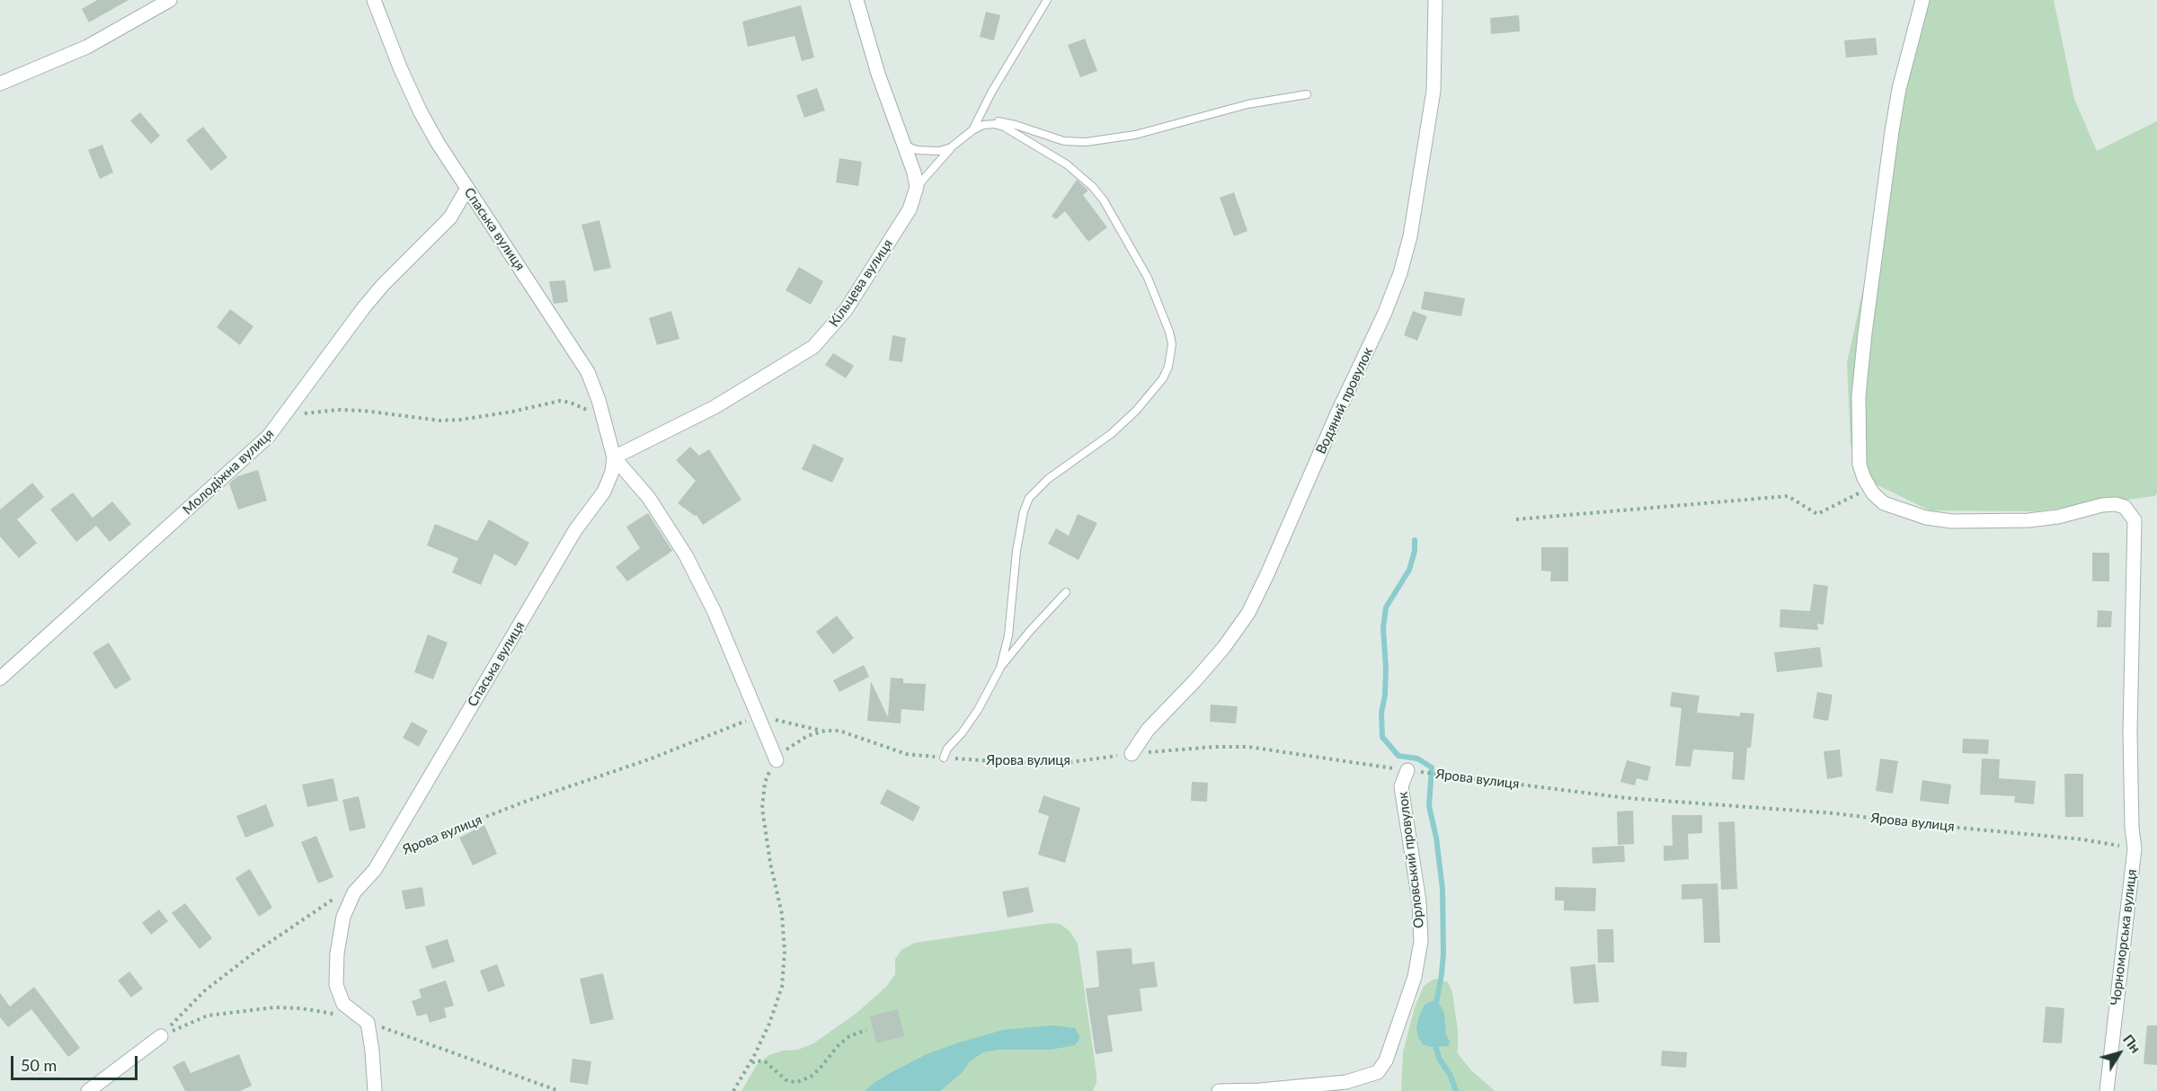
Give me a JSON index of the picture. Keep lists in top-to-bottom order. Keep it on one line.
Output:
{"streets":{"street":["Спаська вулиця","Кільцева вулиця","Водяний провулок","Молодіжна вулиця","Орловський провулок","Чорноморська вулиця"],"path":["Ярова вулиця"]},"crossings":[["Спаська вулиця","Кільцева вулиця"],["Спаська вулиця","Молодіжна вулиця"],["Спаська вулиця","Ярова вулиця"],["Водяний провулок","Ярова вулиця"],["Ярова вулиця","Орловський провулок"],["Ярова вулиця","Чорноморська вулиця"]],"scale_bar":"50 m","north":"top right"}
